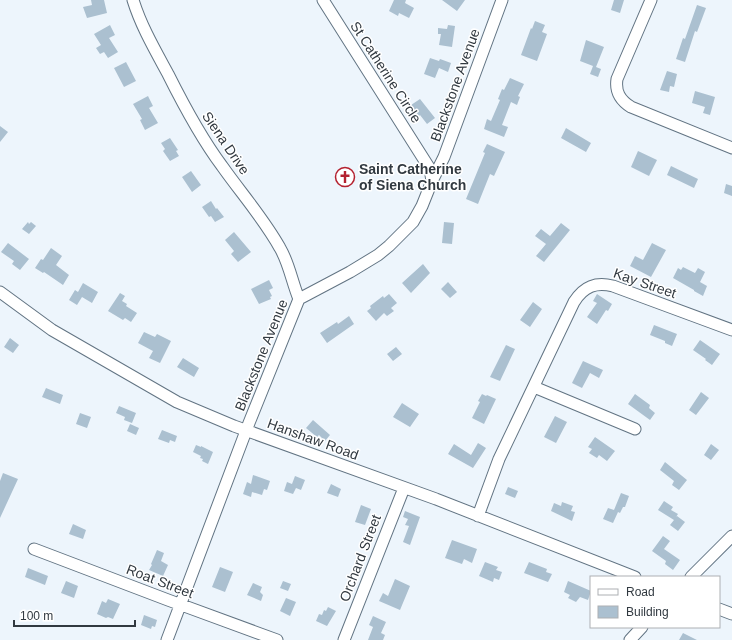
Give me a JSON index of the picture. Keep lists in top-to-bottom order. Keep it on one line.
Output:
{"streets":{"street":["St Catherine Circle","Blackstone Avenue","Siena Drive","Kay Street","Hanshaw Road","Orchard Street","Roat Street"]},"crossings":[["St Catherine Circle","Blackstone Avenue"],["Blackstone Avenue","Siena Drive"],["Blackstone Avenue","Hanshaw Road"],["Blackstone Avenue","Roat Street"],["Kay Street","Hanshaw Road"],["Hanshaw Road","Orchard Street"]],"places":{"church":["Saint Catherine of Siena Church"]},"legend":["Road","Building"],"scale_bar":"100 m"}
